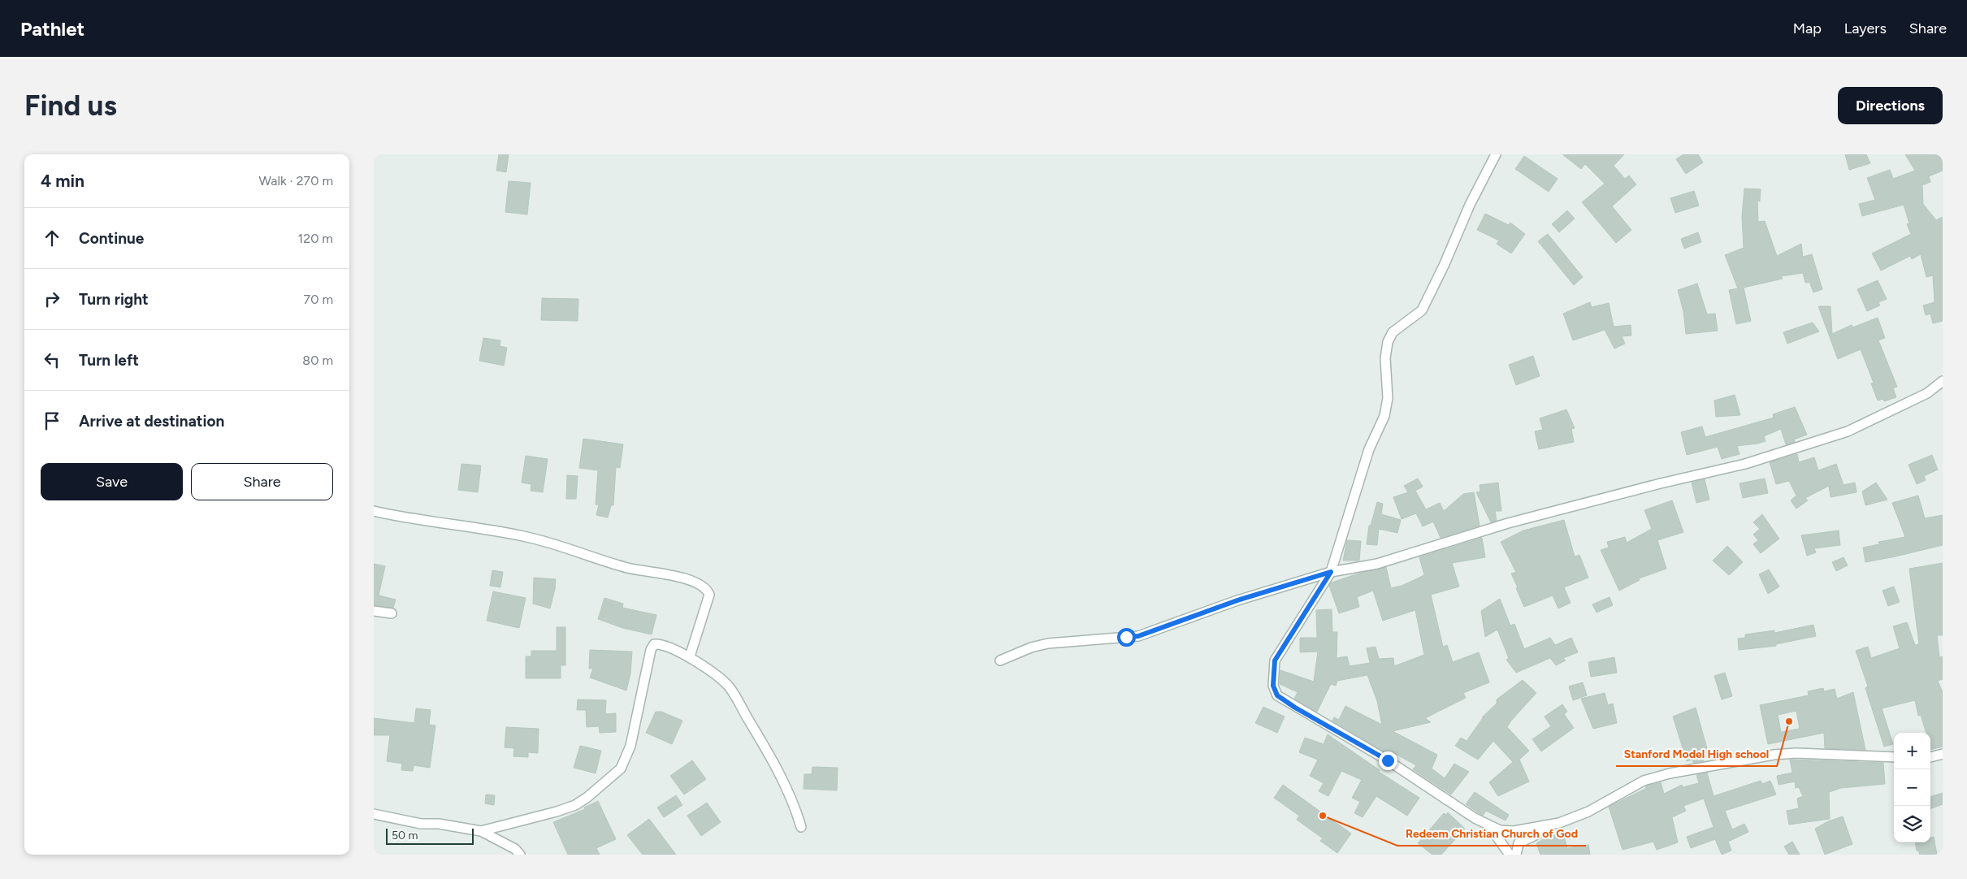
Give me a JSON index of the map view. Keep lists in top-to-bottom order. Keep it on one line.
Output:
{"places":["Stanford Model High school","Redeem Christian Church of God"],"scale_bar":"50 m","page":{"header":"Pathlet","nav":["Map","Layers","Share"],"buttons":["Directions",["Save","Share"]],"title":"Find us","heading":["4 min","Walk · 270 m"],"list":[["Continue","120 m"],["Turn right","70 m"],["Turn left","80 m"],"Arrive at destination"],"map_buttons":["+","−"],"scale":"50 m"}}
